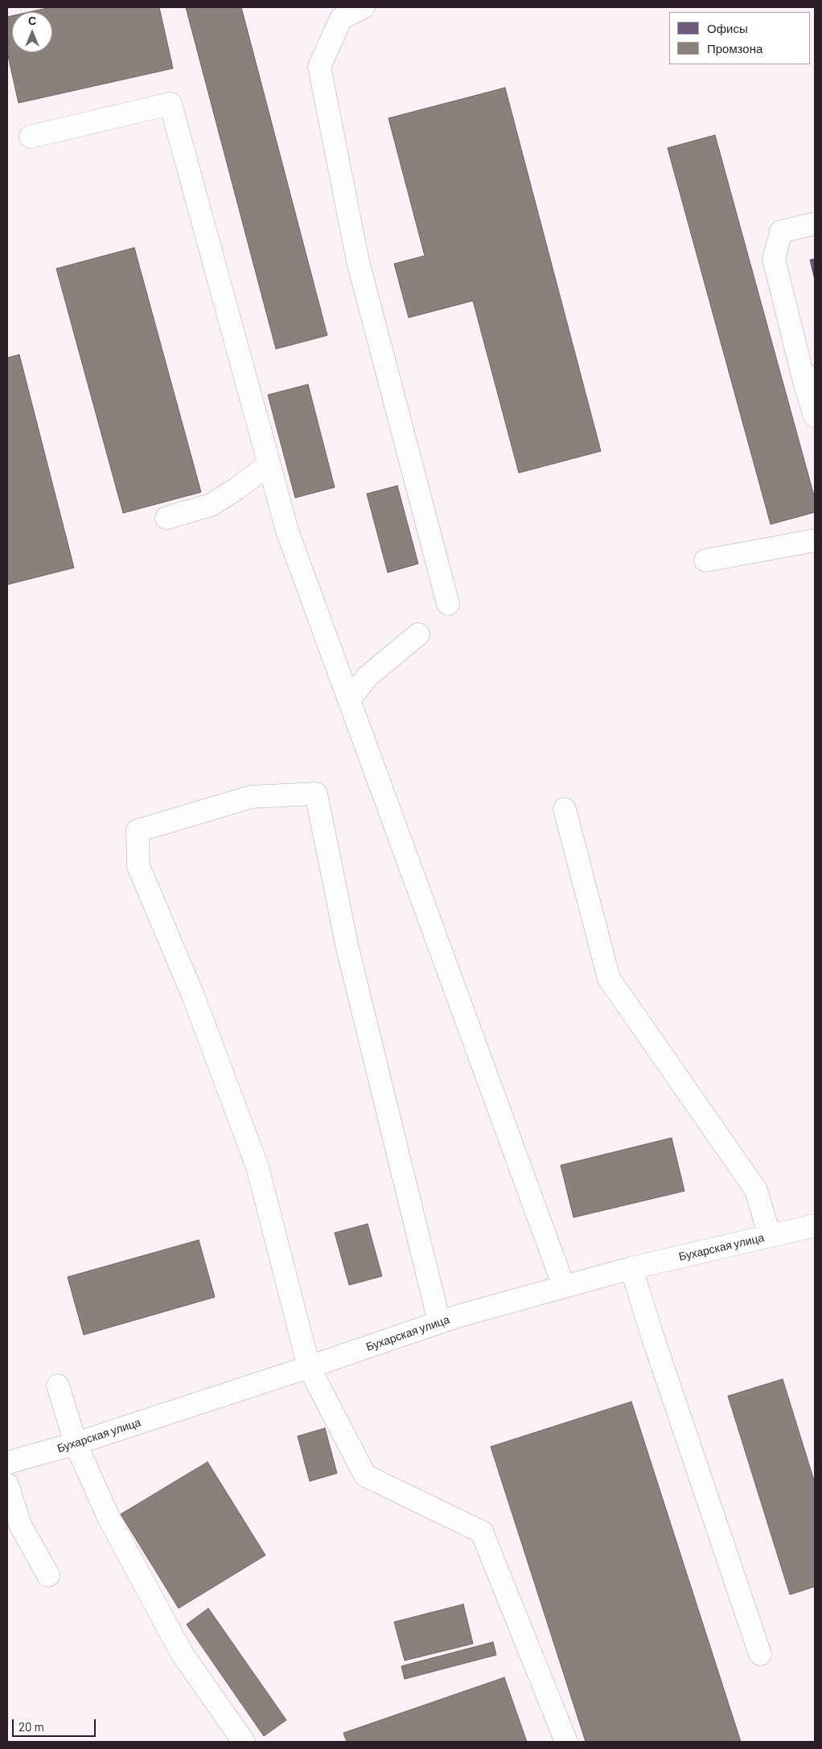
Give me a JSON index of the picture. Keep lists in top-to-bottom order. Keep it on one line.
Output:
{"streets":{"street":["Бухарская улица"]},"legend":["Офисы","Промзона"],"scale_bar":"20 m","north":"top"}
